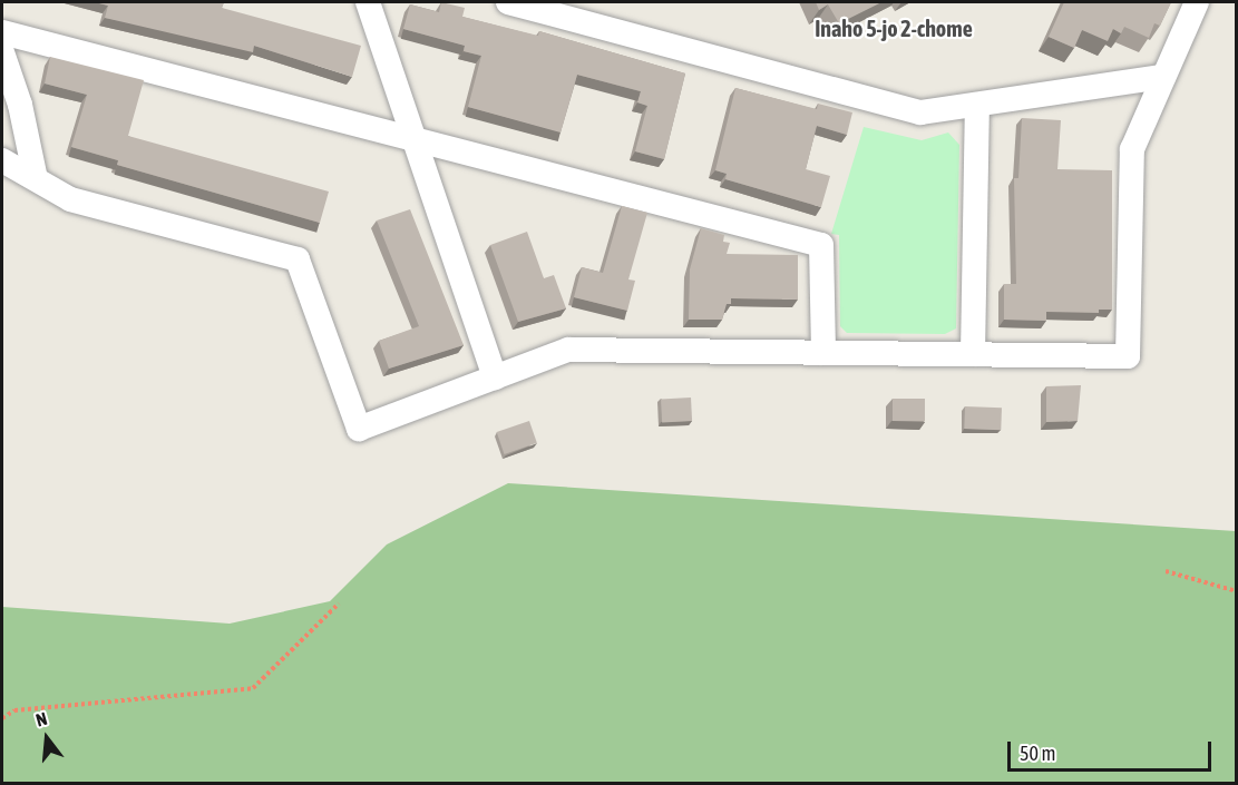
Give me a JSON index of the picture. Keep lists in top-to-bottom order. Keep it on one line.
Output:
{"districts":["Inaho 5-jo 2-chome"],"scale_bar":"50 m","north":"top"}
